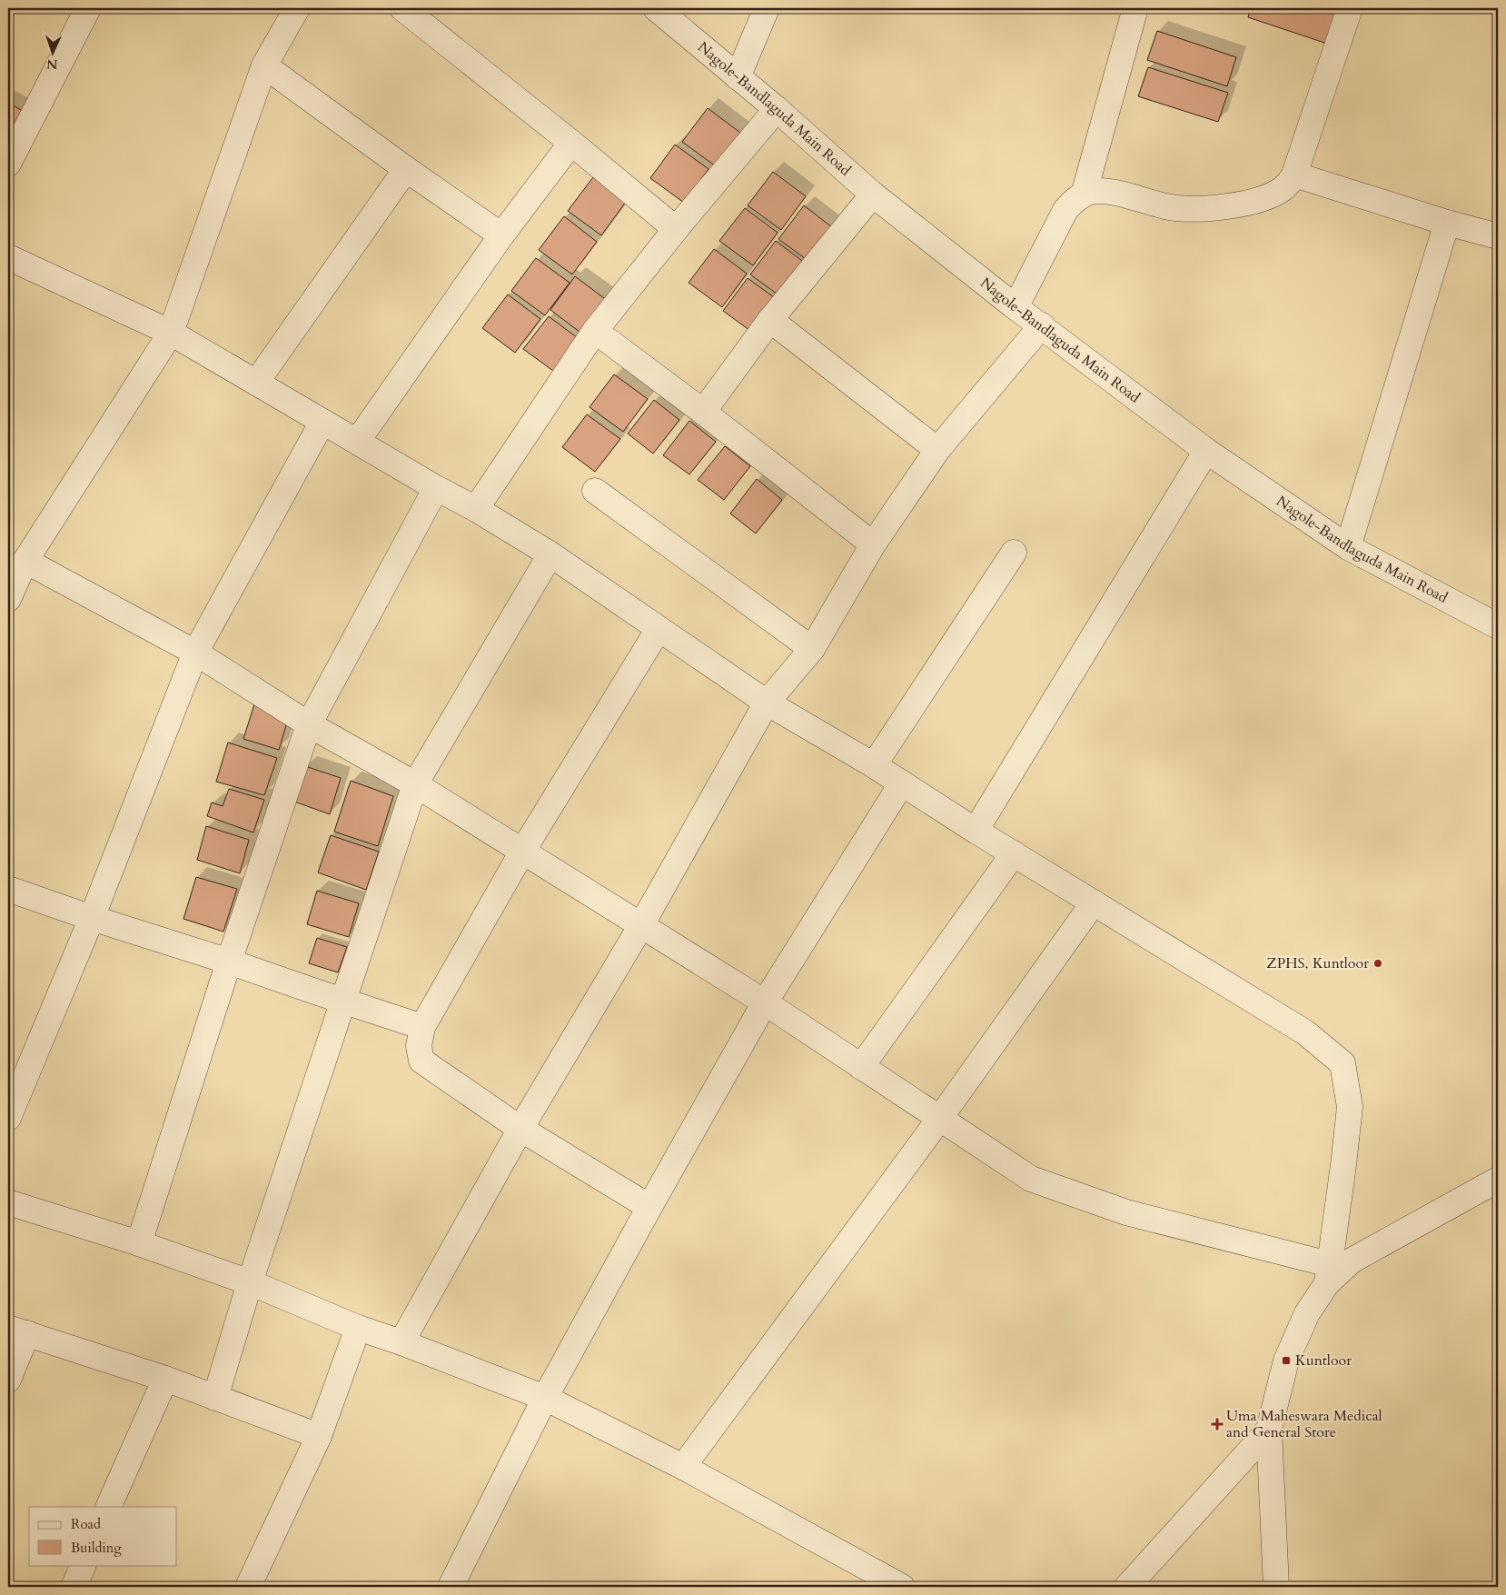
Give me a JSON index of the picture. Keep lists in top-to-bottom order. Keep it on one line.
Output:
{"streets":{"street":["Nagole-Bandlaguda Main Road"]},"places":{"other":["ZPHS, Kuntloor"],"transit":["Kuntloor"],"health":["Uma Maheswara Medical and General Store"]},"legend":["Road","Building"],"north":"bottom"}
